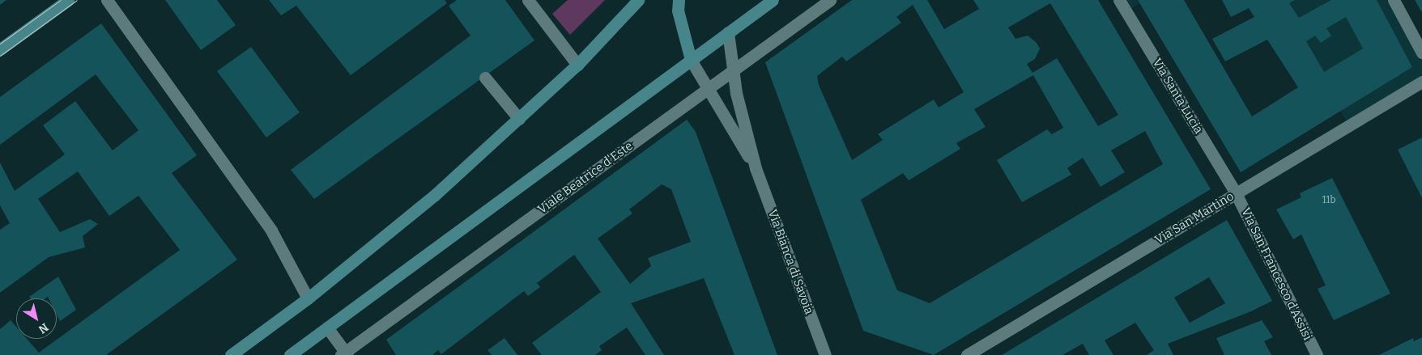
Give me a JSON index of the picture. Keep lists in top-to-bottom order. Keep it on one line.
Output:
{"streets":{"street":["Via Santa Lucia","Viale Beatrice d'Este","Via San Martino","Via Bianca di Savoia","Via San Francesco d'Assisi"]},"crossings":[["Via Santa Lucia","Via San Martino"],["Via Santa Lucia","Via San Francesco d'Assisi"],["Viale Beatrice d'Este","Via Bianca di Savoia"],["Via San Martino","Via San Francesco d'Assisi"]],"house_numbers":["11b"],"north":"bottom right"}
